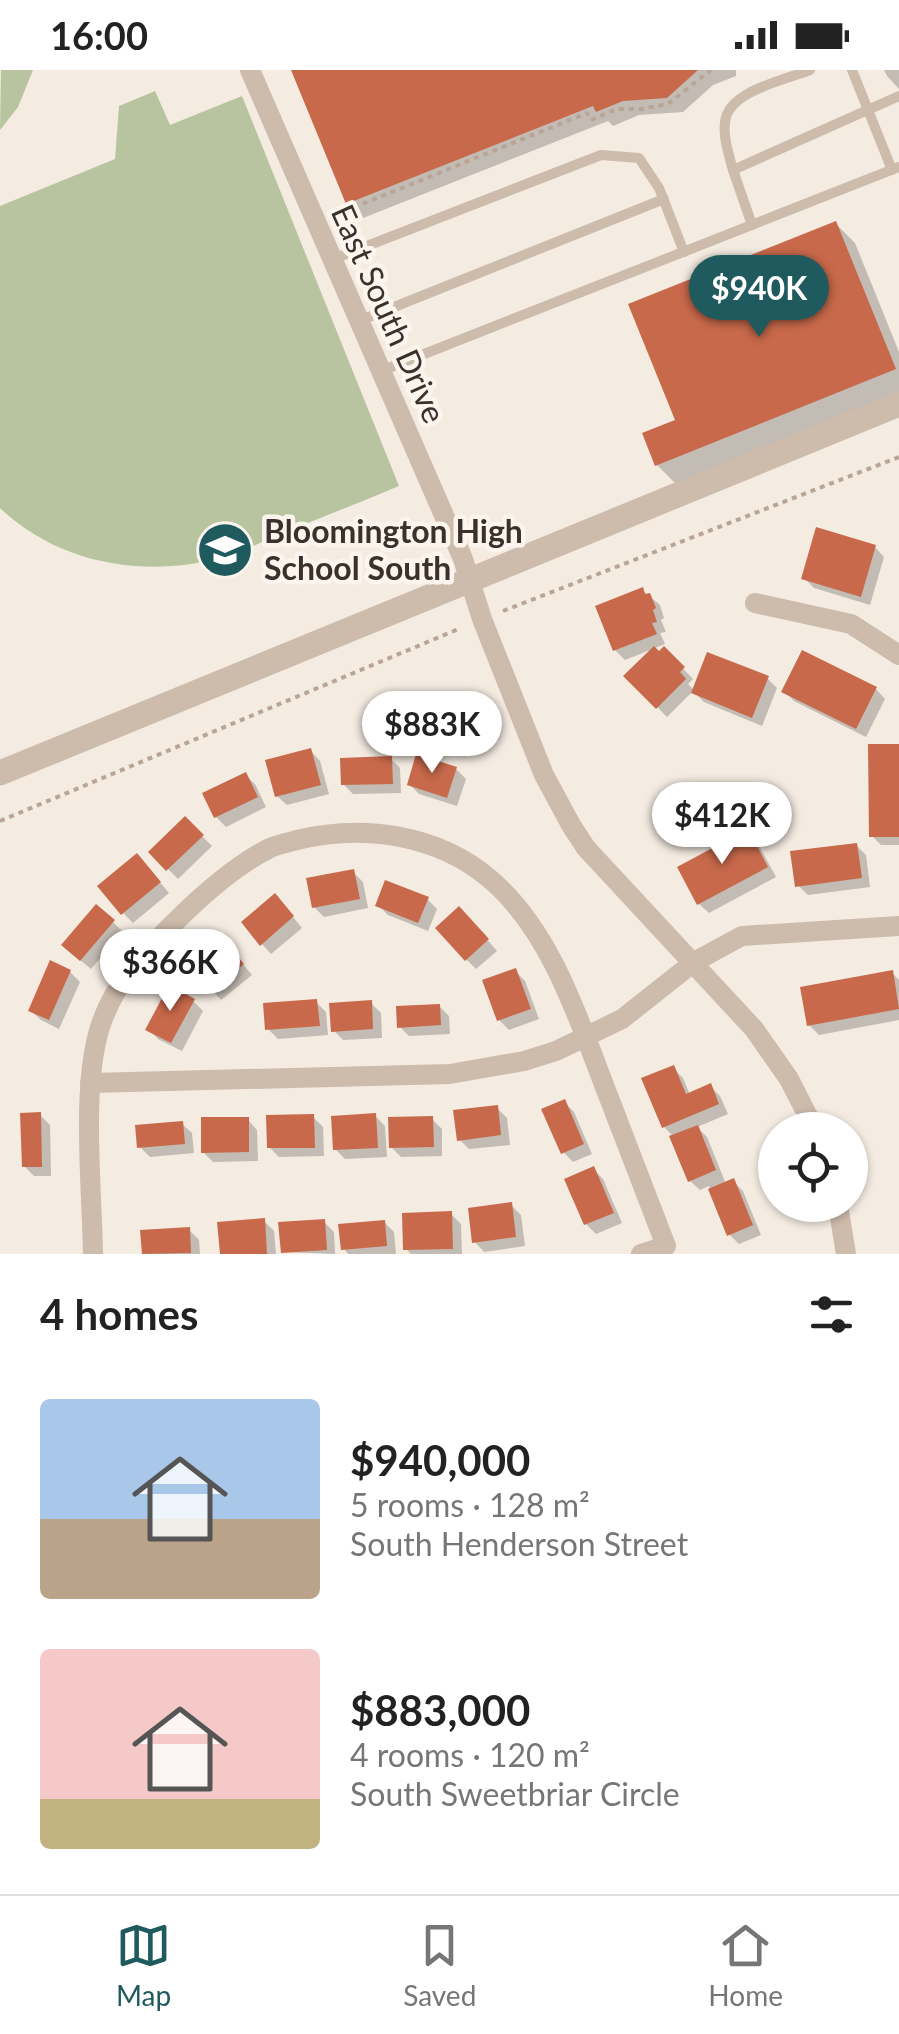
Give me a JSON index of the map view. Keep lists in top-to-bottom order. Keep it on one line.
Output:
{"streets":{"street":["East South Drive"]},"places":{"school or university":["Bloomington High School South"]},"page":{"status":"16:00","price":["$940K","$883K","$412K","$366K"],"heading":"4 homes","list":[{"name":"$940,000","note":"5 rooms · 128 m² · South Henderson Street"},{"name":"$883,000","note":"4 rooms · 120 m² · South Sweetbriar Circle"}],"tabs":["Map","Saved","Home"]}}
